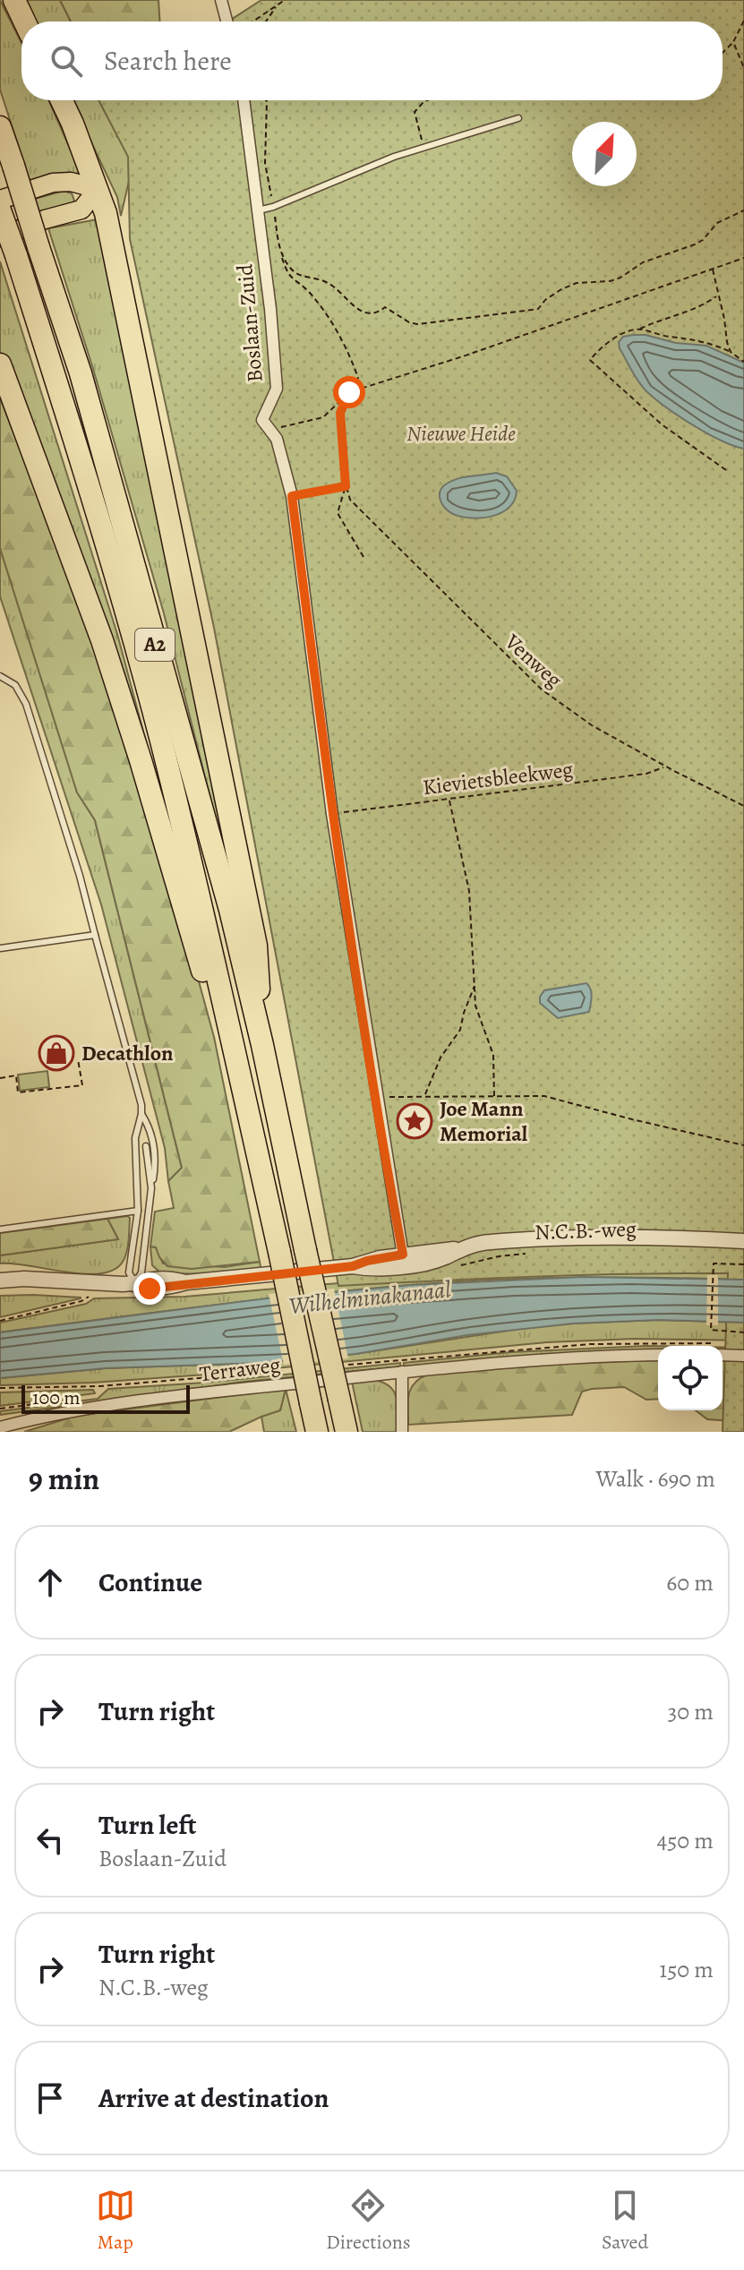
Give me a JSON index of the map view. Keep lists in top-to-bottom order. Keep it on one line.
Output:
{"streets":{"highway":["A2"],"street":["Boslaan-Zuid","N.C.B.-weg","Terraweg"],"path":["Venweg","Kievietsbleekweg"]},"crossings":[["Boslaan-Zuid","Kievietsbleekweg"],["Boslaan-Zuid","N.C.B.-weg"],["Venweg","Kievietsbleekweg"]],"water":["Wilhelminakanaal"],"parks":["Nieuwe Heide"],"places":{"shop":["Decathlon"],"place":["Joe Mann Memorial"]},"scale_bar":"100 m","north":"top right","page":{"search":"Search here","scale":"100 m","heading":["9 min","Walk · 690 m"],"list":[["Continue","60 m"],["Turn right","30 m"],["Turn left","Boslaan-Zuid","450 m"],["Turn right","N.C.B.-weg","150 m"],"Arrive at destination"],"nav":["Map","Directions","Saved"]}}
